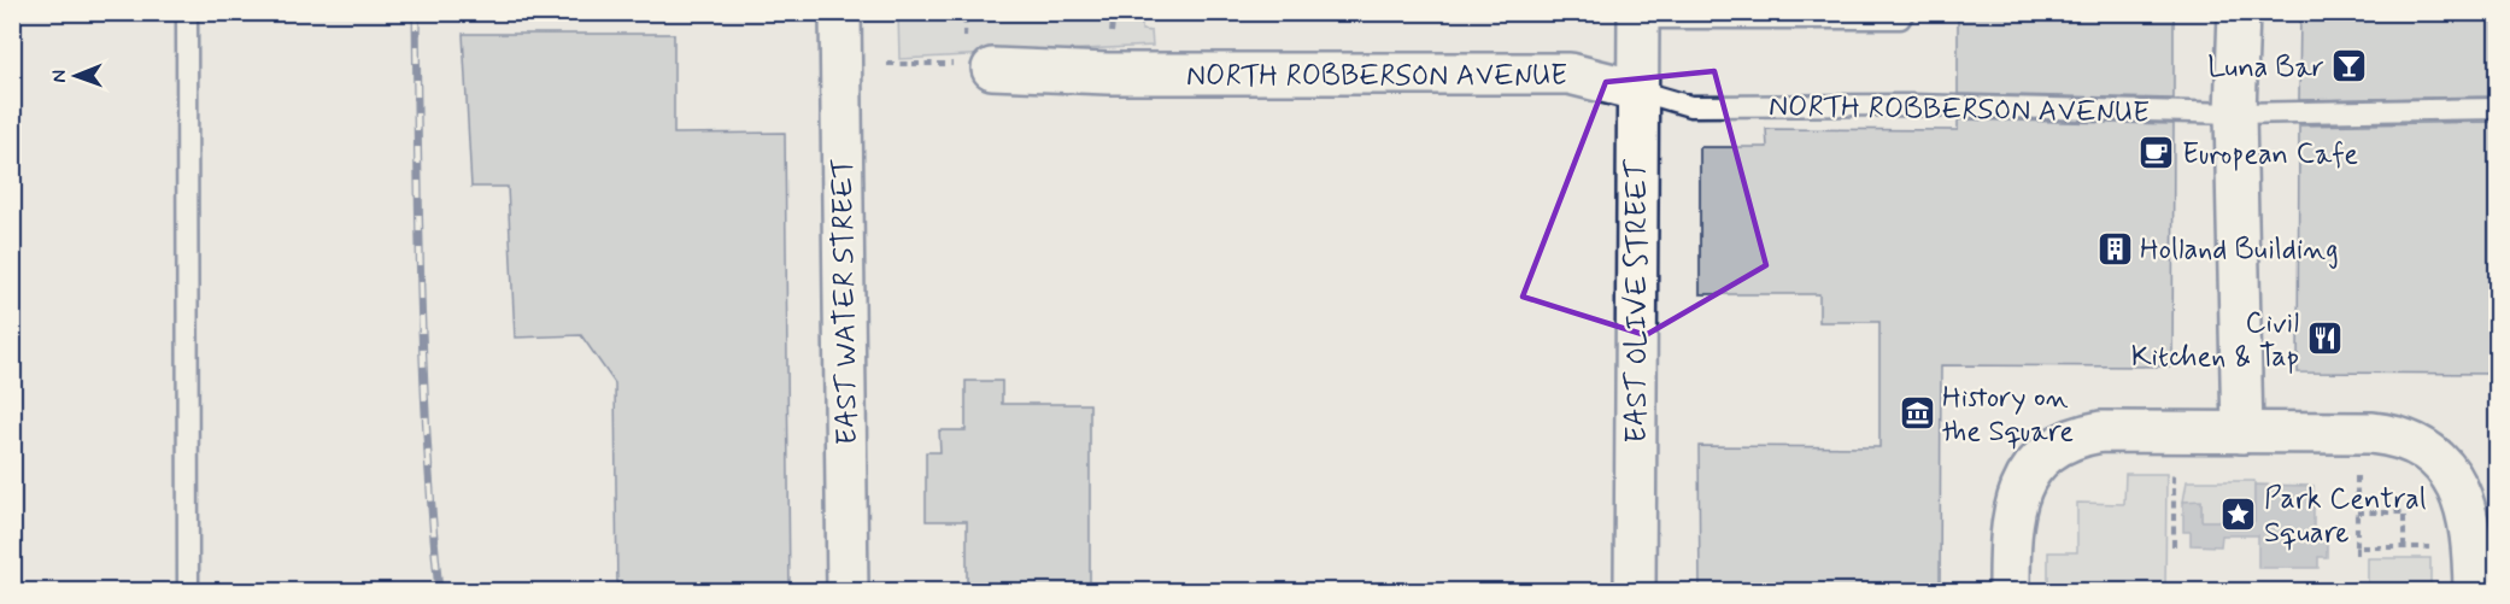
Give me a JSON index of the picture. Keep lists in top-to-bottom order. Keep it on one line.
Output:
{"streets":{"street":["NORTH ROBBERSON AVENUE","EAST WATER STREET","EAST OLIVE STREET"]},"crossings":[["NORTH ROBBERSON AVENUE","EAST OLIVE STREET"]],"places":{"bar":["Luna Bar"],"cafe":["European Cafe"],"building":["Holland Building"],"restaurant":["Civil Kitchen & Tap"],"museum":["History on the Square"],"place":["Park Central Square"]},"north":"left"}
